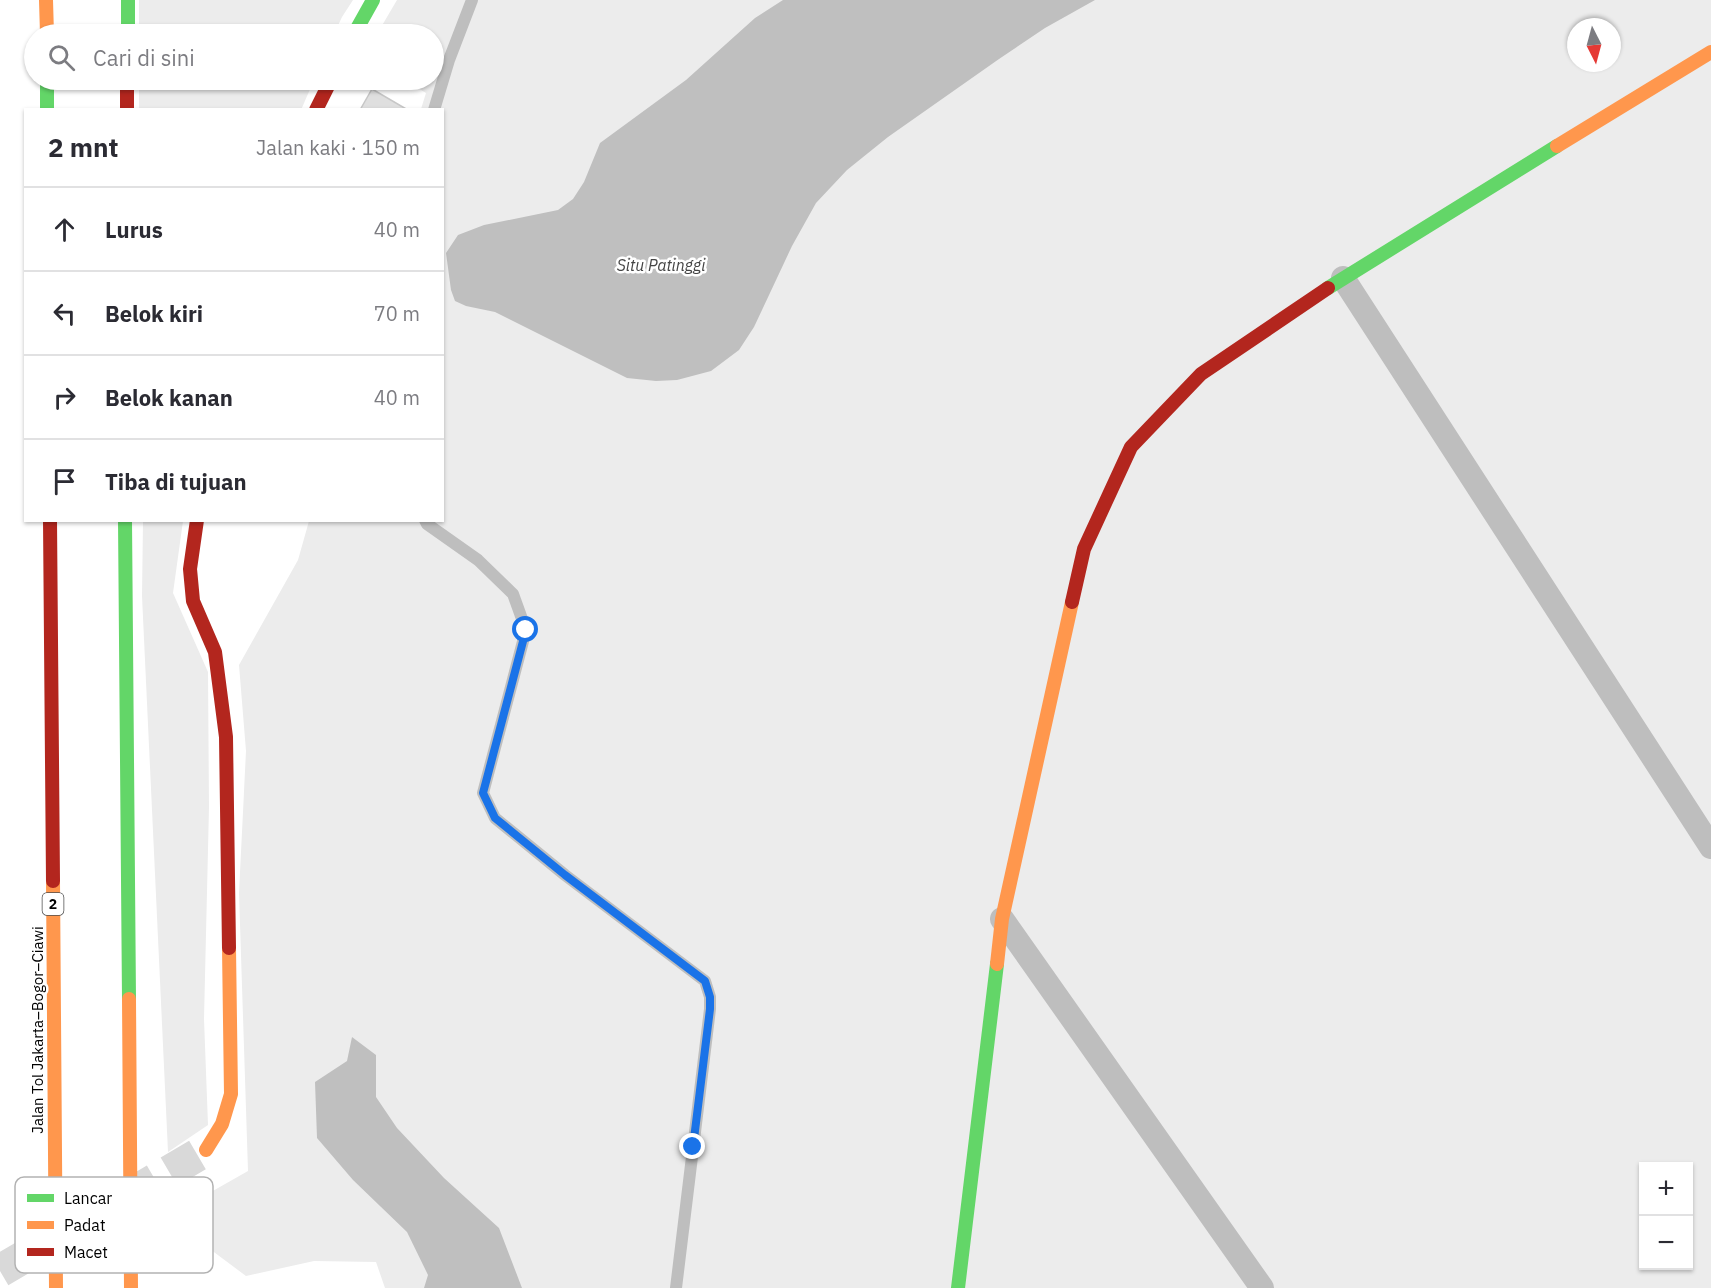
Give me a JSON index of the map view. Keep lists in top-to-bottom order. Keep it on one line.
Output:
{"streets":{"main road":["2","Jalan Tol Jakarta–Bogor–Ciawi"]},"water":["Situ Patinggi"],"legend":["Lancar","Padat","Macet"],"north":"bottom","page":{"search":"Cari di sini","heading":["2 mnt","Jalan kaki · 150 m"],"list":[["Lurus","40 m"],["Belok kiri","70 m"],["Belok kanan","40 m"],"Tiba di tujuan"],"map_buttons":["+","−"]}}
